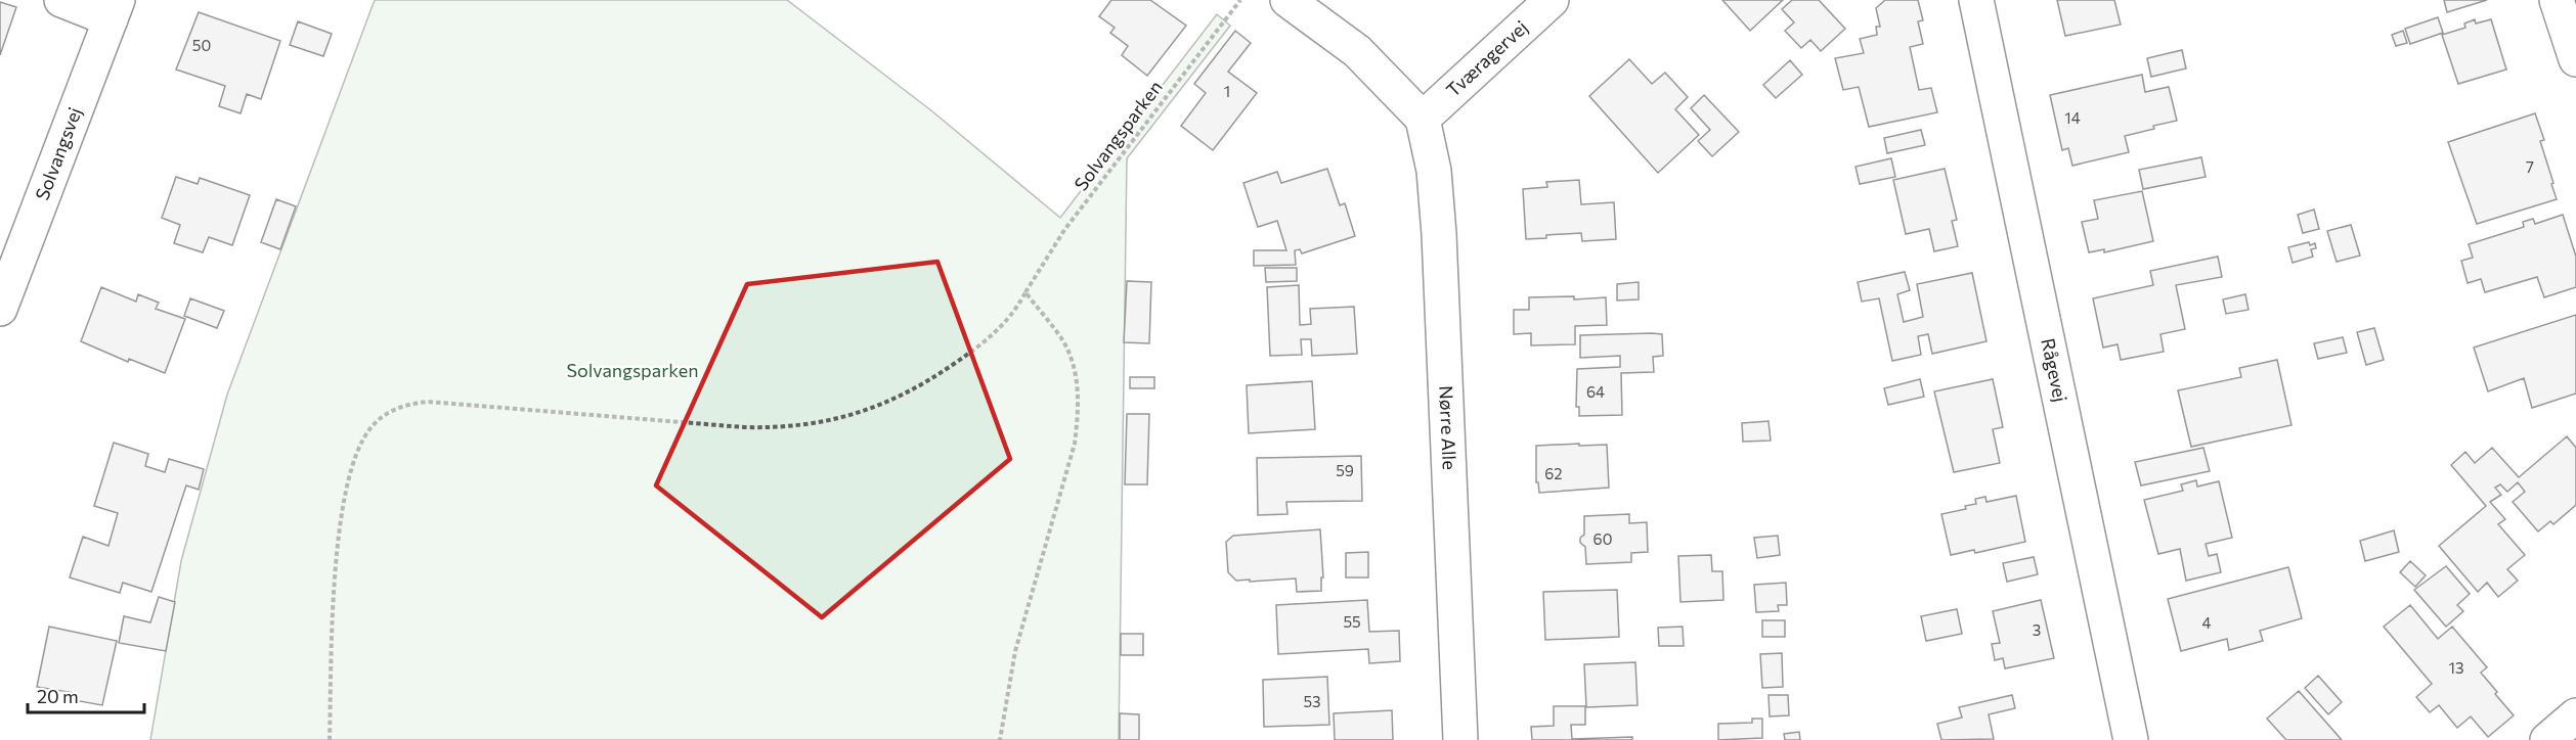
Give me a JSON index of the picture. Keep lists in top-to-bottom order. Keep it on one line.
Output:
{"streets":{"street":["Tværagervej","Solvangsvej","Rågevej","Nørre Alle"],"path":["Solvangsparken"]},"crossings":[["Tværagervej","Nørre Alle"]],"parks":["Solvangsparken"],"house_numbers":["50","1","14","7","64","59","62","60","55","4","3","13","53"],"scale_bar":"20 m"}
